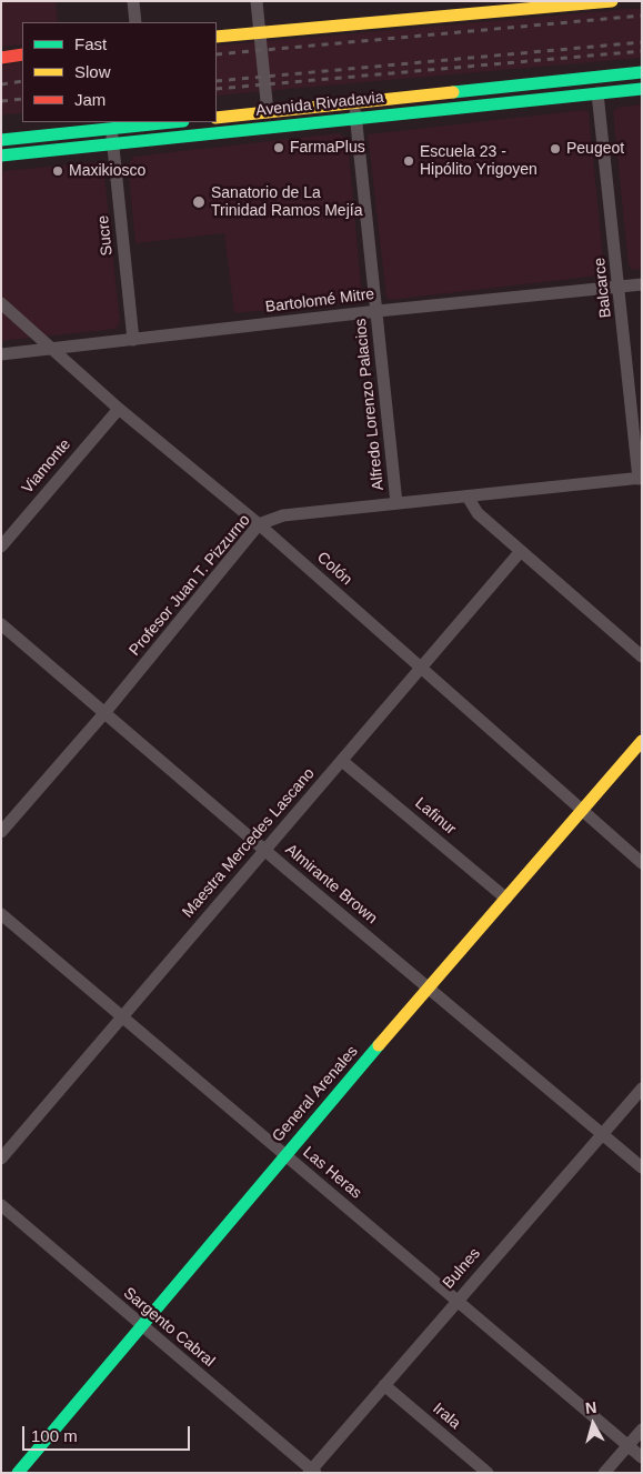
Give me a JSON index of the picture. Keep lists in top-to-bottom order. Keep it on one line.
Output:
{"streets":{"main road":["Avenida Rivadavia","General Arenales"],"street":["Sucre","Balcarce","Bartolomé Mitre","Alfredo Lorenzo Palacios","Viamonte","Colón","Profesor Juan T. Pizzurno","Lafinur","Maestra Mercedes Lascano","Almirante Brown","Las Heras","Bulnes","Sargento Cabral","Irala"]},"crossings":[["Avenida Rivadavia","Sucre"],["Avenida Rivadavia","Balcarce"],["Avenida Rivadavia","Alfredo Lorenzo Palacios"],["Sucre","Bartolomé Mitre"],["Balcarce","Bartolomé Mitre"],["Balcarce","Profesor Juan T. Pizzurno"],["Bartolomé Mitre","Alfredo Lorenzo Palacios"],["Bartolomé Mitre","Colón"],["Alfredo Lorenzo Palacios","Profesor Juan T. Pizzurno"],["Viamonte","Colón"],["Colón","Profesor Juan T. Pizzurno"],["Colón","Maestra Mercedes Lascano"],["Colón","General Arenales"],["Profesor Juan T. Pizzurno","Almirante Brown"],["Lafinur","Maestra Mercedes Lascano"],["Lafinur","General Arenales"],["Maestra Mercedes Lascano","Almirante Brown"],["Maestra Mercedes Lascano","Las Heras"],["Almirante Brown","General Arenales"],["Almirante Brown","Bulnes"],["General Arenales","Las Heras"],["General Arenales","Sargento Cabral"],["Las Heras","Bulnes"],["Bulnes","Sargento Cabral"],["Bulnes","Irala"]],"places":["FarmaPlus","Peugeot","Escuela 23 - Hipólito Yrigoyen","Maxikiosco","Sanatorio de La Trinidad Ramos Mejía"],"legend":["Fast","Slow","Jam"],"scale_bar":"100 m","north":"top"}
